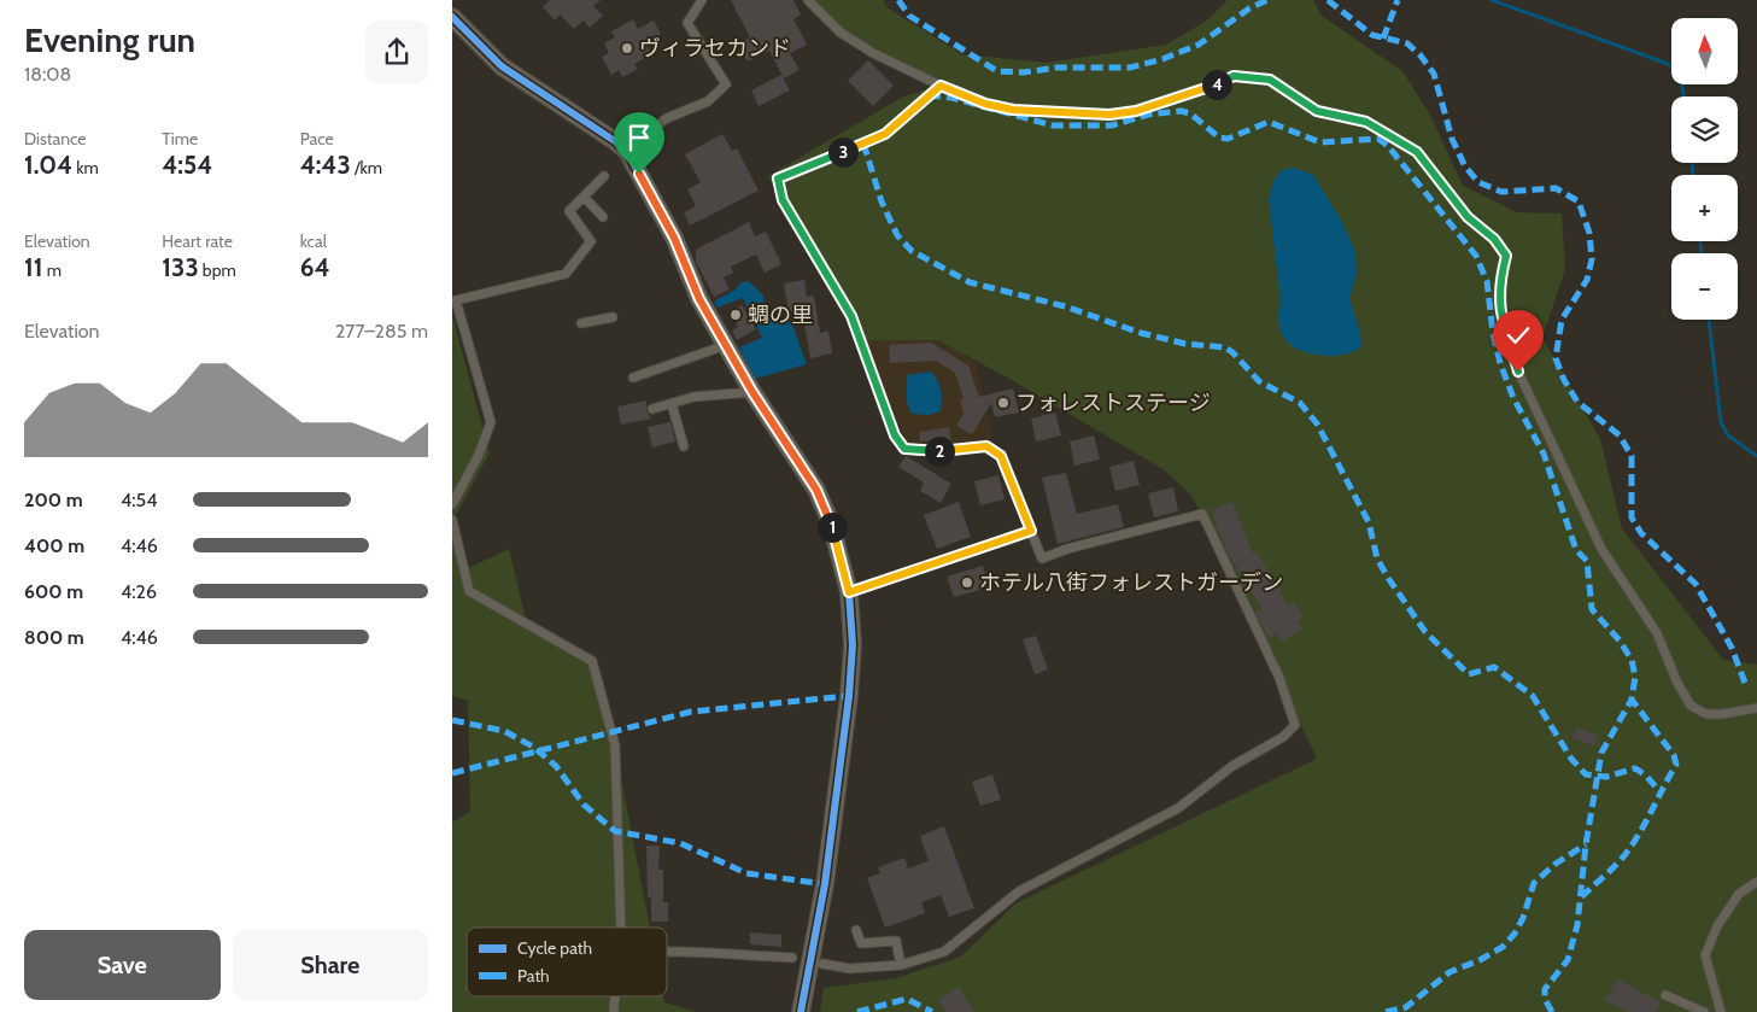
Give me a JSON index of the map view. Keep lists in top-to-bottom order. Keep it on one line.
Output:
{"places":["ヴィラセカンド","蜩の里","フォレストステージ","ホテル八街フォレストガーデン"],"legend":["Cycle path","Path"],"north":"top","page":{"heading":["Evening run","18:08"],"map_buttons":["+","−"],"pins":["4","3","2","1"],"stats":[["Distance","1.04 km"],["Time","4:54"],["Pace","4:43 /km"],["Elevation","11 m"],["Heart rate","133 bpm"],["kcal","64"]],"chart":["Elevation","277–285 m"],"list":[{"name":"200 m","note":"4:54"},{"name":"400 m","note":"4:46"},{"name":"600 m","note":"4:26"},{"name":"800 m","note":"4:46"}],"buttons":["Save","Share"]}}
